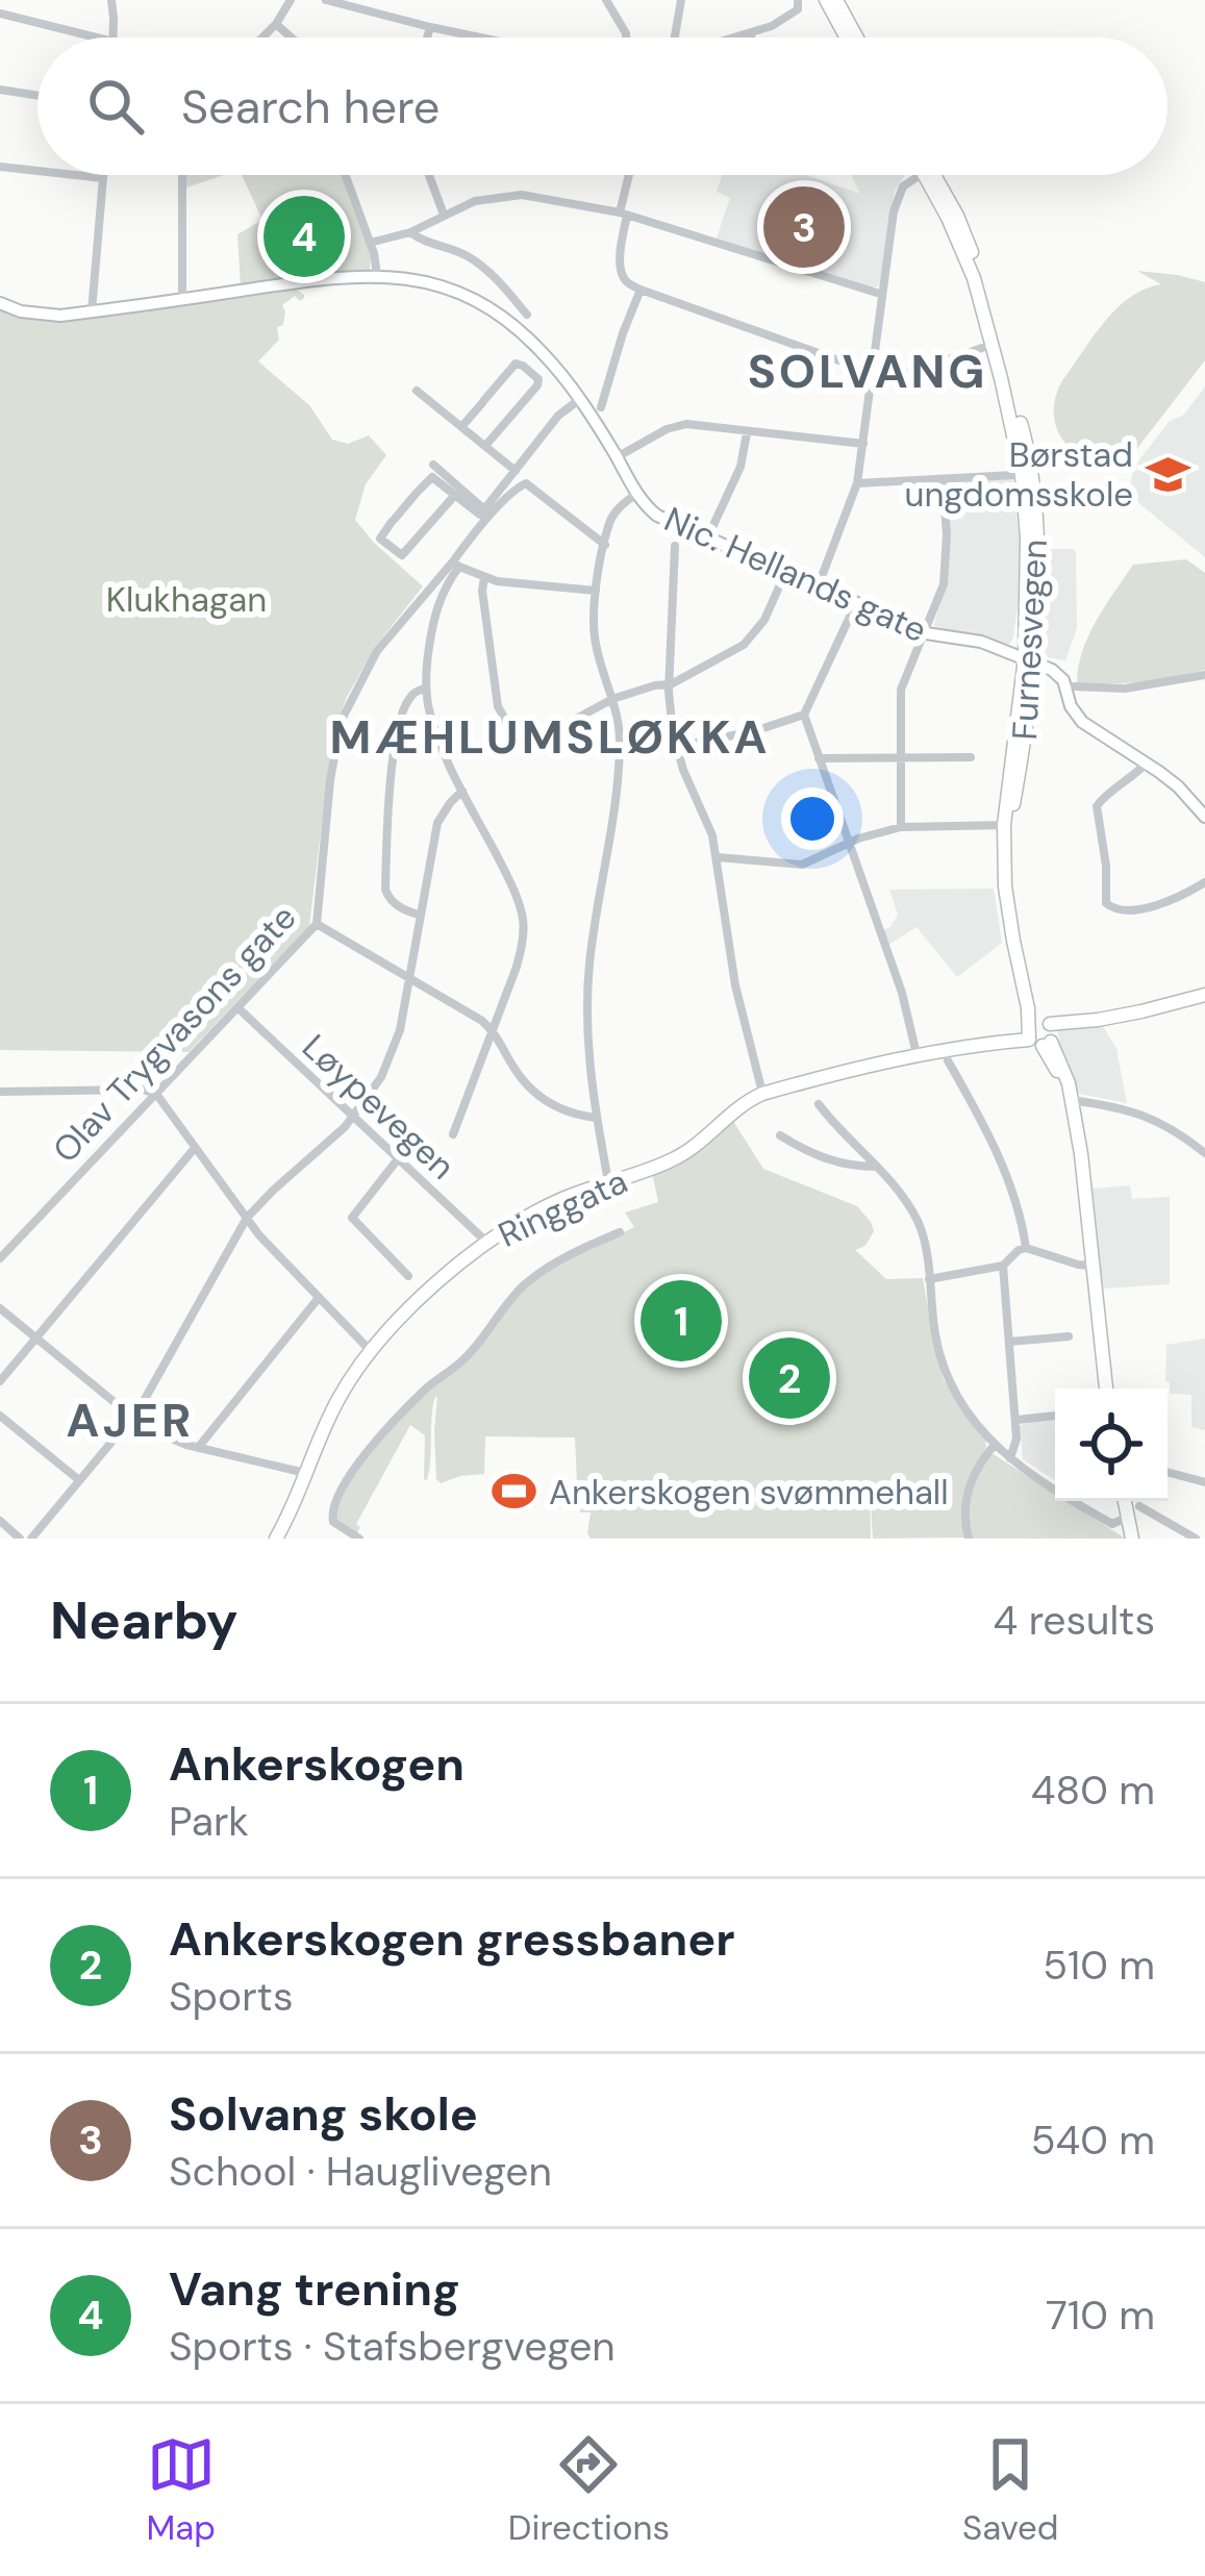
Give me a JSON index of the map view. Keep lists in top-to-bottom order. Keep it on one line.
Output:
{"streets":{"main road":["Nic. Hellands gate","Furnesvegen","Ringgata"],"street":["Olav Trygvasons gate","Løypevegen"]},"crossings":[["Nic. Hellands gate","Furnesvegen"],["Furnesvegen","Ringgata"],["Olav Trygvasons gate","Løypevegen"],["Løypevegen","Ringgata"]],"districts":["SOLVANG","MÆHLUMSLØKKA","AJER"],"parks":["Klukhagan"],"places":{"school or university":["Børstad ungdomsskole"],"sports":["Ankerskogen svømmehall"]},"page":{"search":"Search here","pins":["3","4","1","2"],"heading":["Nearby","4 results"],"list":[{"mark":"1","name":"Ankerskogen","note":"Park","value":"480 m"},{"mark":"2","name":"Ankerskogen gressbaner","note":"Sports","value":"510 m"},{"mark":"3","name":"Solvang skole","note":"School · Hauglivegen","value":"540 m"},{"mark":"4","name":"Vang trening","note":"Sports · Stafsbergvegen","value":"710 m"}],"nav":["Map","Directions","Saved"]}}
